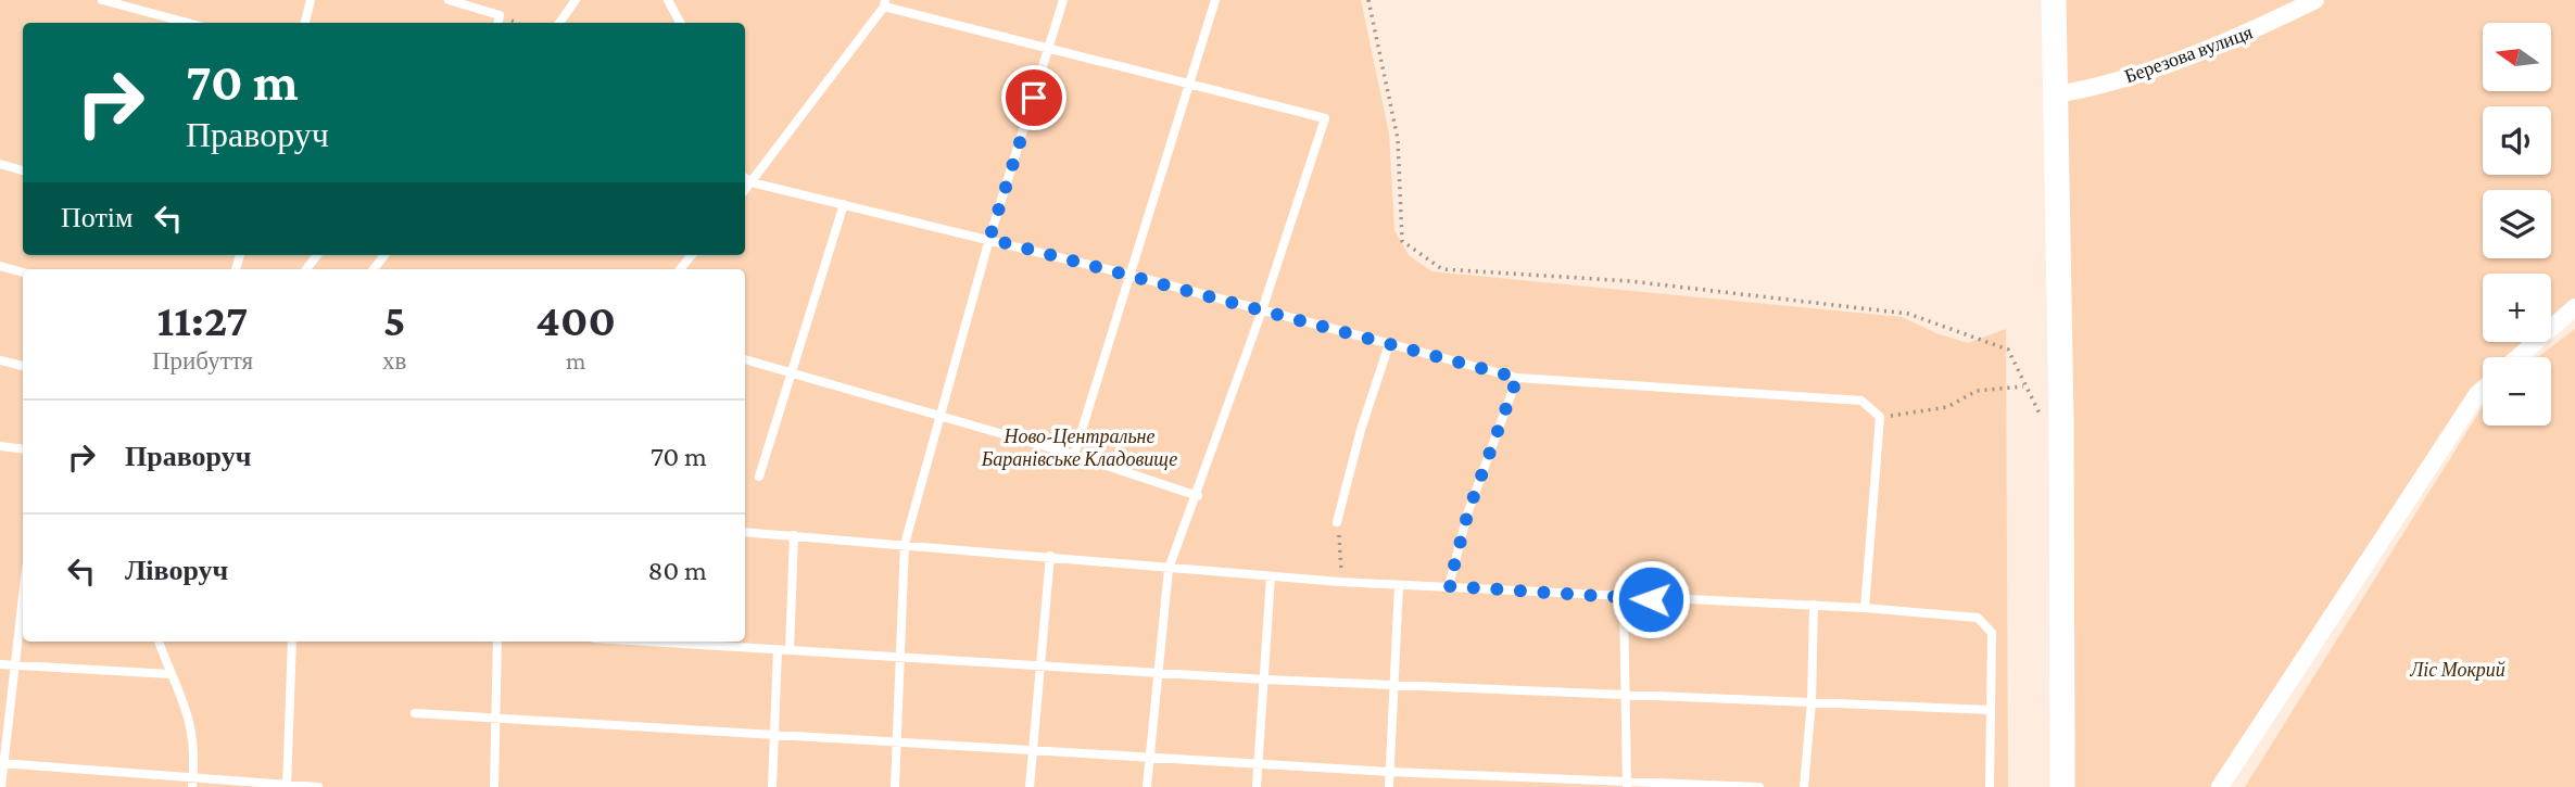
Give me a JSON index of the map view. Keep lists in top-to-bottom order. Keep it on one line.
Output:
{"streets":{"street":["Березова вулиця"]},"parks":["Ново-Центральне Баранівське Кладовище","Ліс Мокрий"],"north":"left","page":{"map_buttons":["+","−"],"turn":["70 m","Праворуч"],"then":"Потім","eta":["11:27","Прибуття","5","хв","400","m"],"list":[{"name":"Праворуч","value":"70 m"},{"name":"Ліворуч","value":"80 m"}]}}
